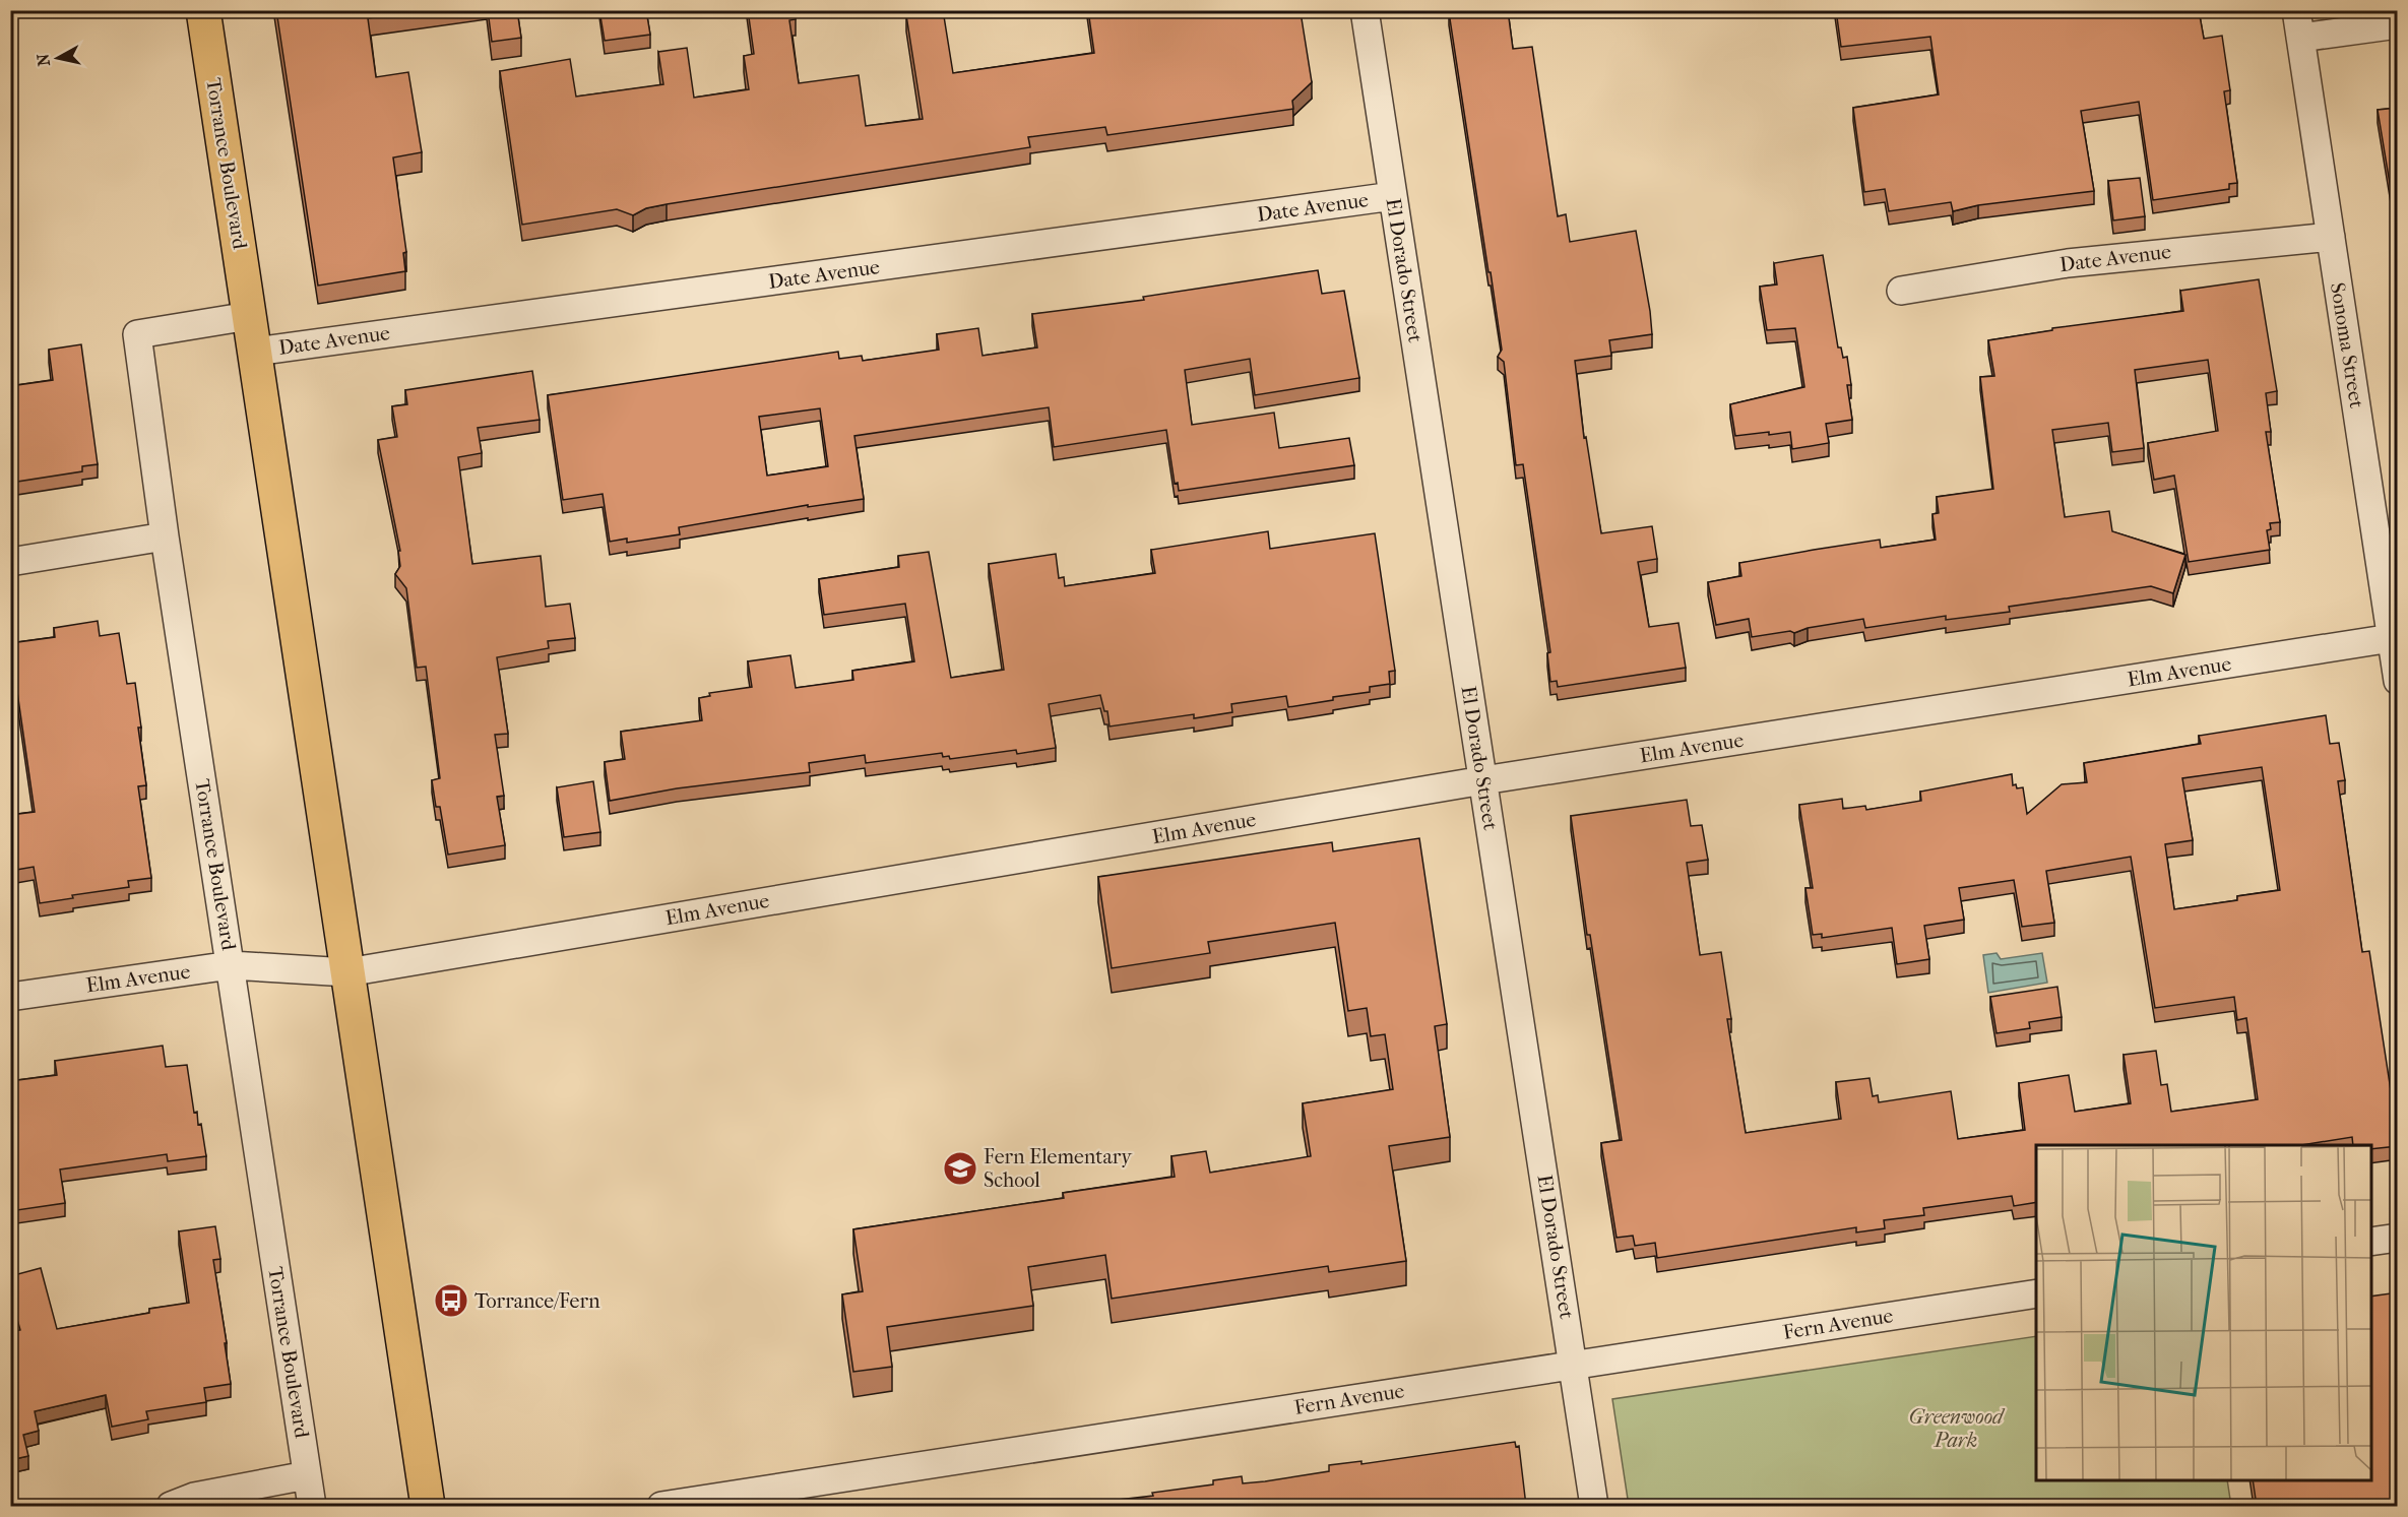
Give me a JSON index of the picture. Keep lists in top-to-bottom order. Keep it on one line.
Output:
{"streets":{"main road":["Torrance Boulevard"],"street":["Date Avenue","El Dorado Street","Sonoma Street","Elm Avenue","Fern Avenue"]},"crossings":[["Torrance Boulevard","Date Avenue"],["Torrance Boulevard","Elm Avenue"],["Date Avenue","El Dorado Street"],["Date Avenue","Sonoma Street"],["El Dorado Street","Elm Avenue"],["El Dorado Street","Fern Avenue"],["Sonoma Street","Elm Avenue"]],"parks":["Greenwood Park"],"places":{"school or university":["Fern Elementary School"],"bus stop":["Torrance/Fern"]},"north":"left"}
